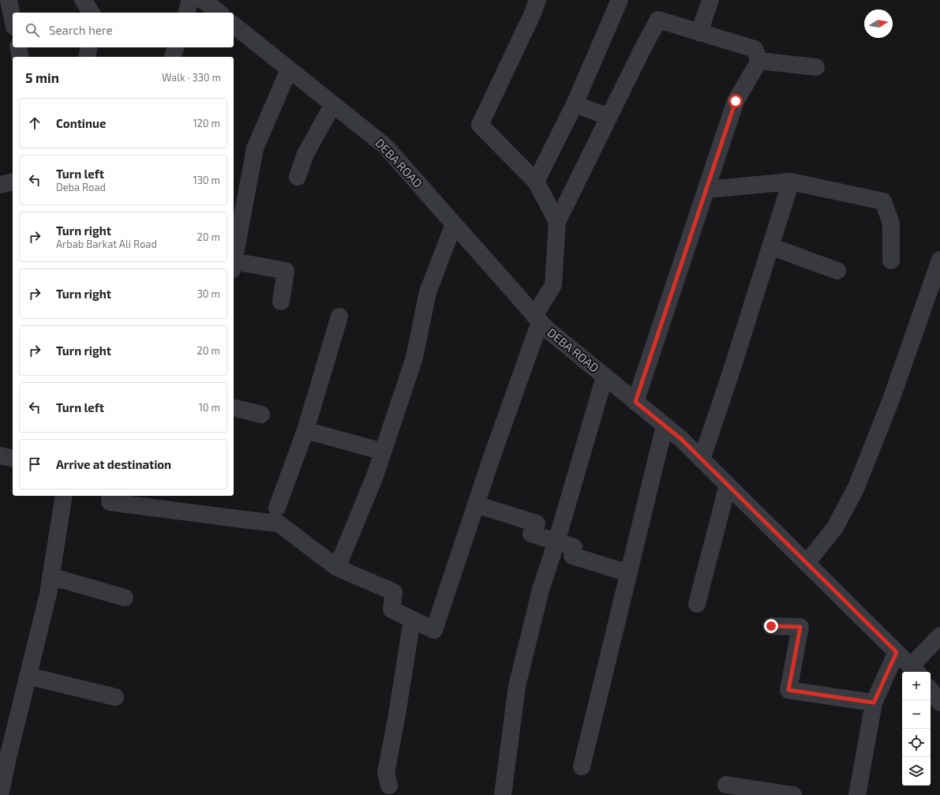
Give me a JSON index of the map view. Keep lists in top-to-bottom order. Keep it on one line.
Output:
{"streets":{"street":["DEBA ROAD"]},"north":"right","page":{"search":"Search here","heading":["5 min","Walk · 330 m"],"list":[["Continue","120 m"],["Turn left","Deba Road","130 m"],["Turn right","Arbab Barkat Ali Road","20 m"],["Turn right","30 m"],["Turn right","20 m"],["Turn left","10 m"],"Arrive at destination"],"map_buttons":["+","−"]}}
